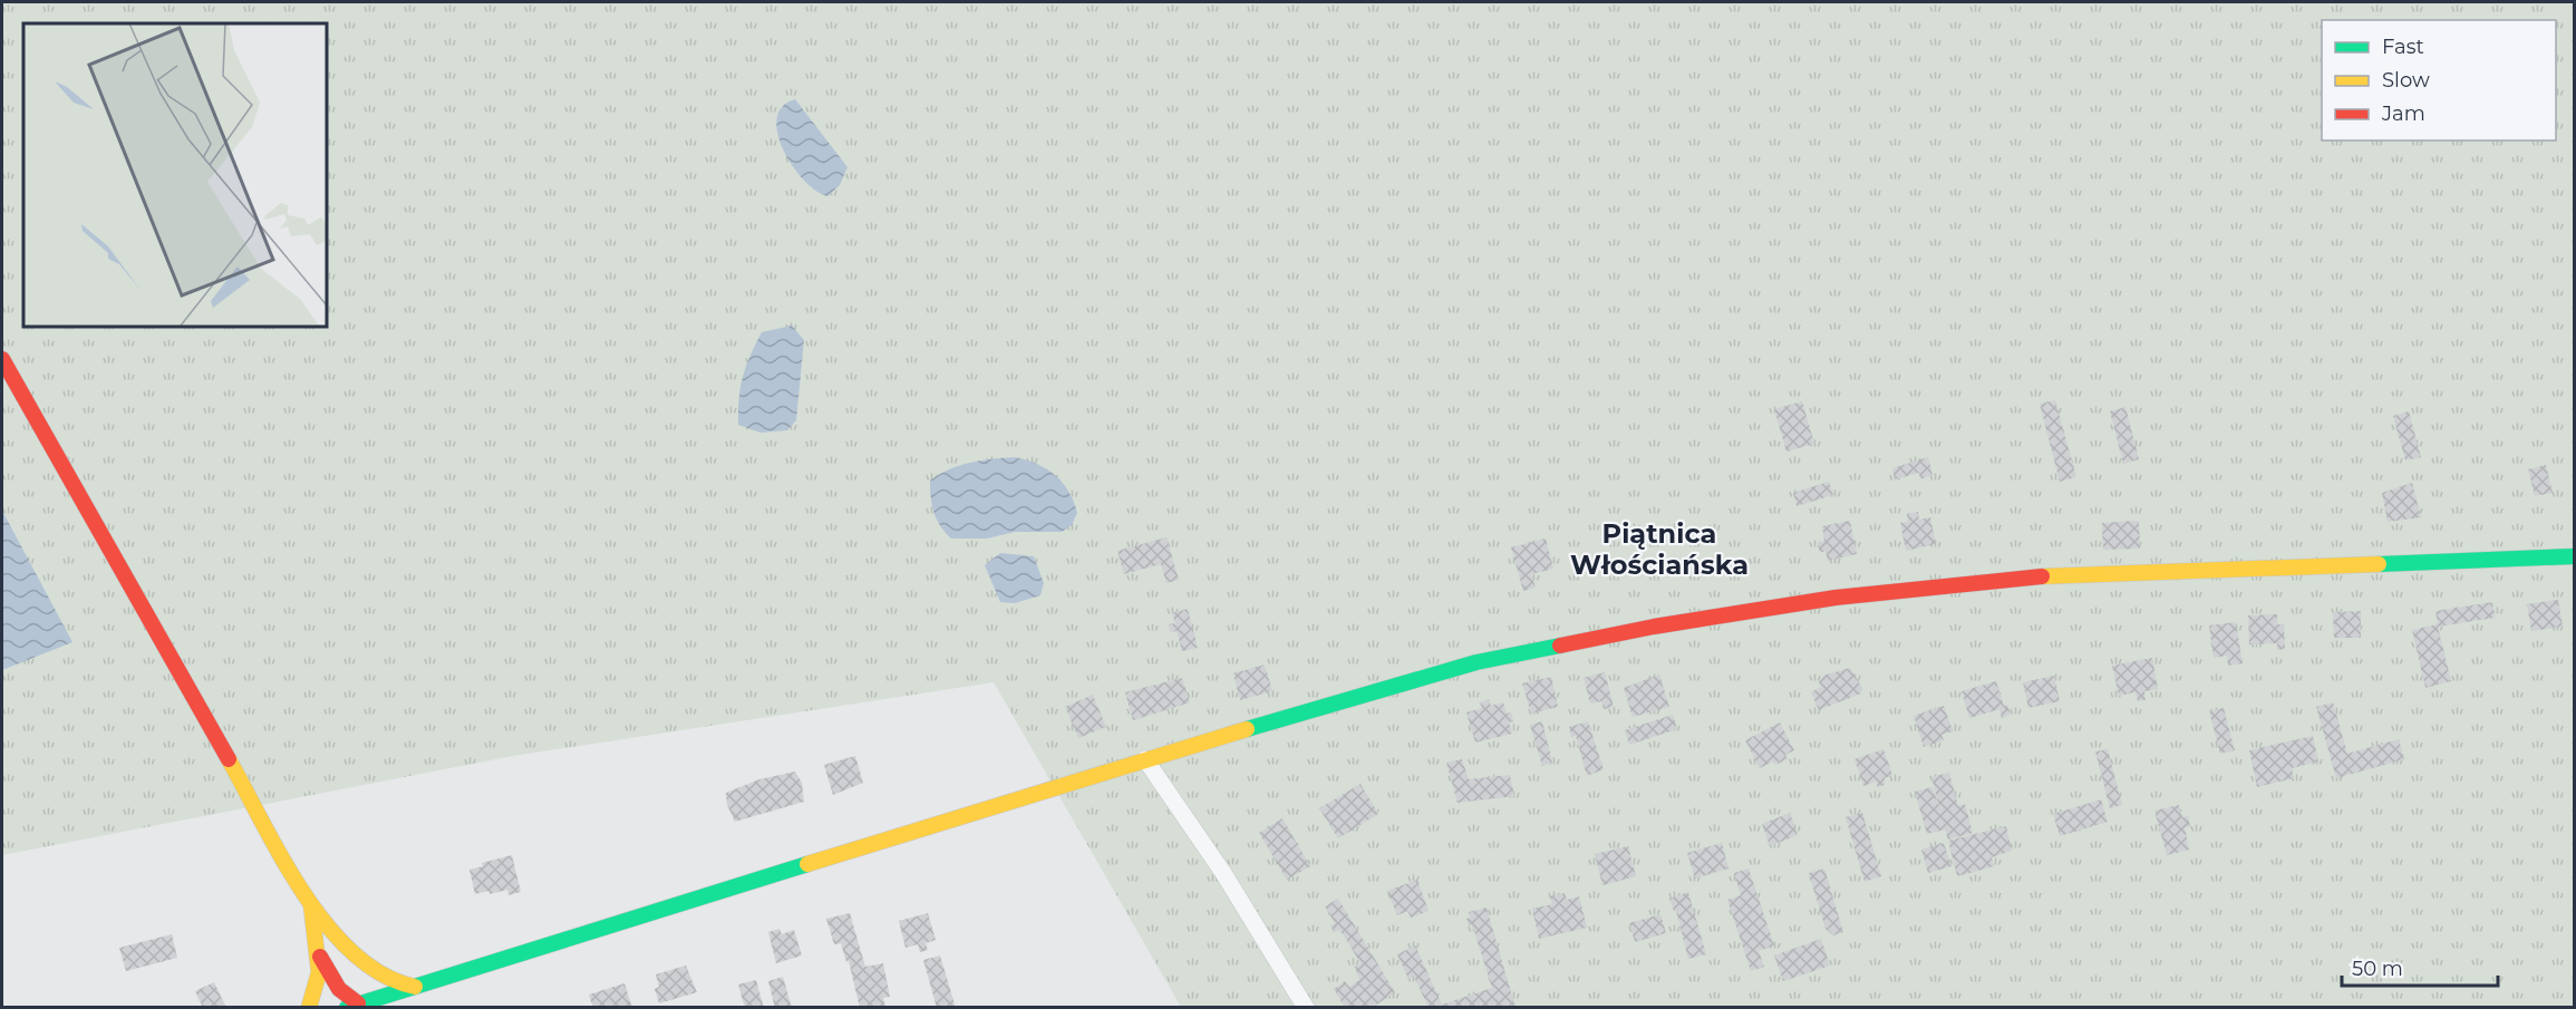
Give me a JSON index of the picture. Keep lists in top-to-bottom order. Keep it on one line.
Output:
{"districts":["Piątnica Włościańska"],"legend":["Fast","Slow","Jam"],"scale_bar":"50 m"}
